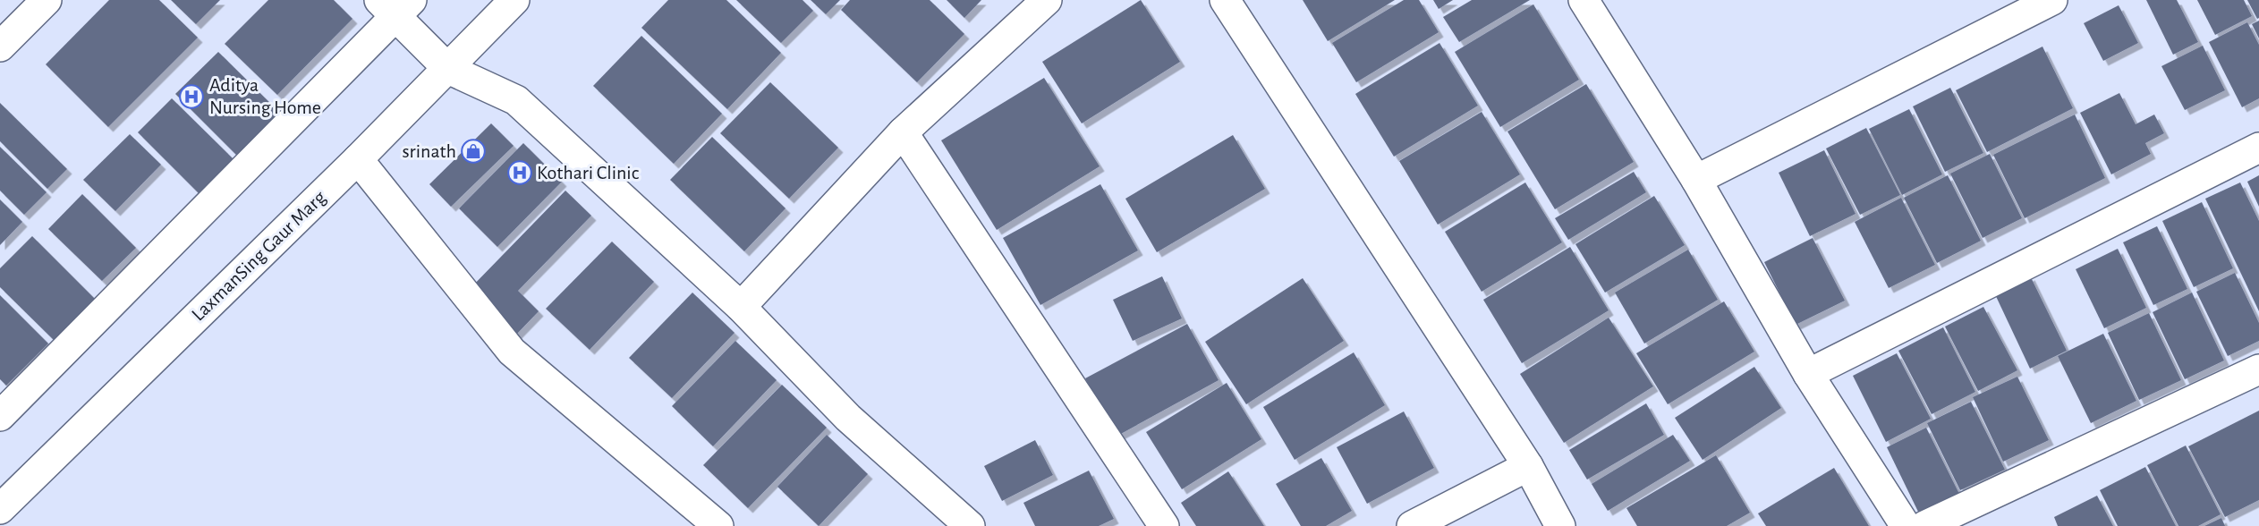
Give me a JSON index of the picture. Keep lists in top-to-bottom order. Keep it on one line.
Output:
{"streets":{"street":["LaxmanSing Gaur Marg"]},"places":{"hospital":["Aditya Nursing Home","Kothari Clinic"],"shop":["srinath"]}}
